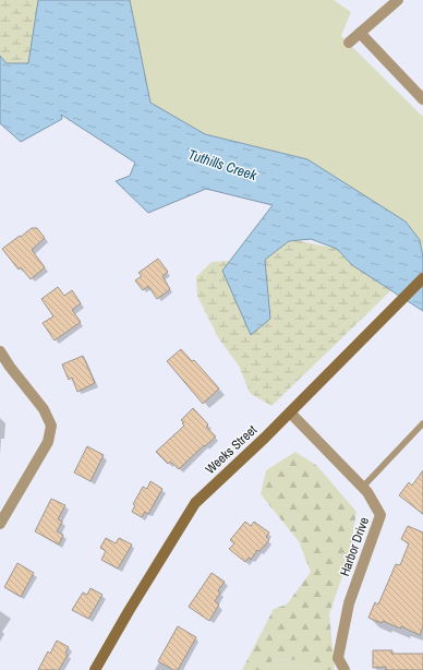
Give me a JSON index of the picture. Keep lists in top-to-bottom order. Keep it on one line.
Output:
{"streets":{"main road":["Weeks Street"],"street":["Harbor Drive"]},"crossings":[["Weeks Street","Harbor Drive"]],"water":["Tuthills Creek"]}
